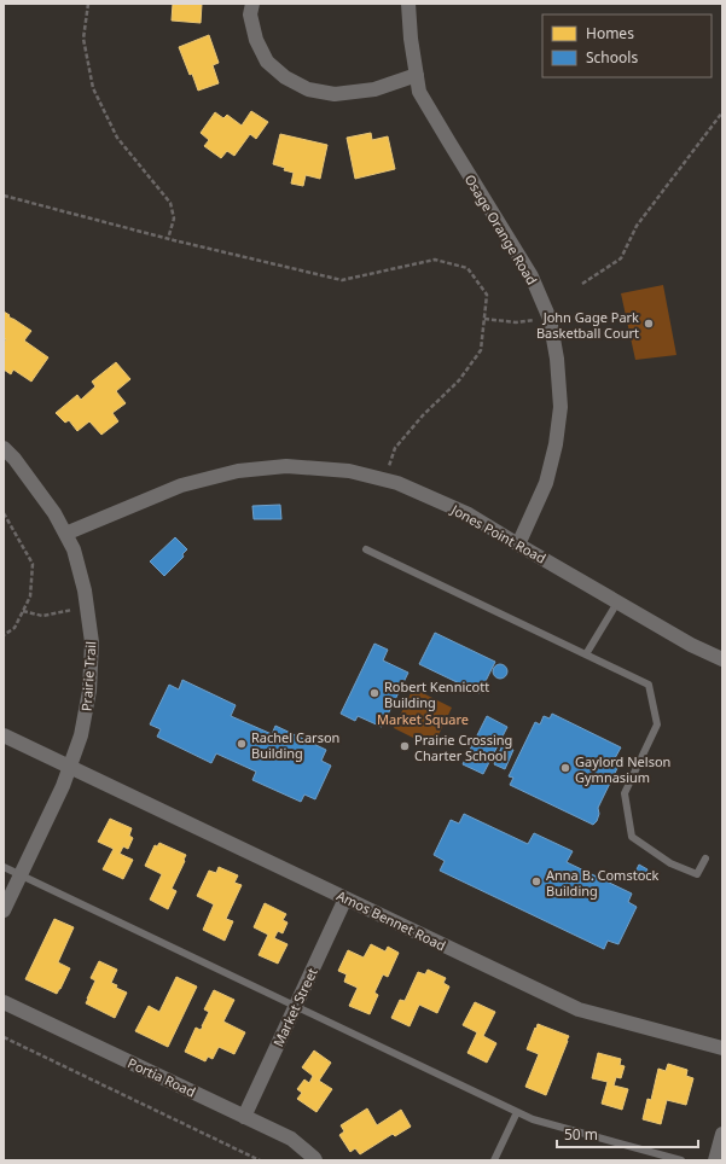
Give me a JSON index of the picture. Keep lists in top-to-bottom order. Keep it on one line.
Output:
{"streets":{"street":["Osage Orange Road","Jones Point Road","Prairie Trail","Amos Bennet Road","Market Street","Portia Road"]},"crossings":[["Osage Orange Road","Jones Point Road"],["Jones Point Road","Prairie Trail"],["Prairie Trail","Amos Bennet Road"],["Amos Bennet Road","Market Street"],["Market Street","Portia Road"]],"parks":["Market Square"],"places":["John Gage Park Basketball Court","Robert Kennicott Building","Rachel Carson Building","Prairie Crossing Charter School","Gaylord Nelson Gymnasium","Anna B. Comstock Building"],"legend":["Homes","Schools"],"scale_bar":"50 m"}
